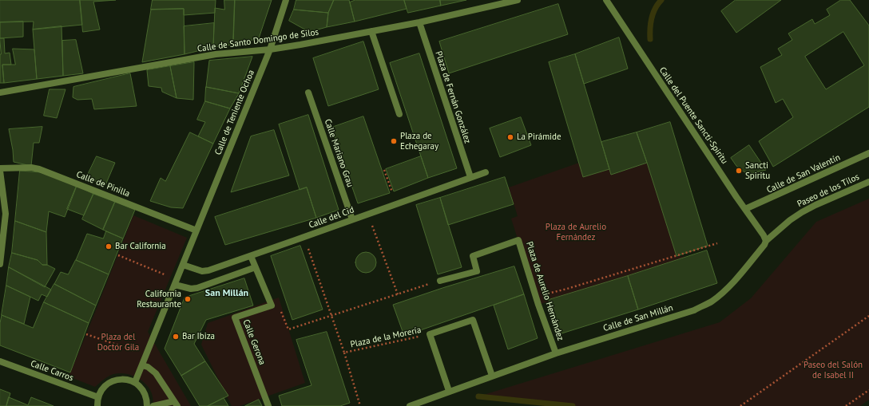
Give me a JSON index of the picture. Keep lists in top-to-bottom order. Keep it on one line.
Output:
{"streets":{"street":["Calle de Santo Domingo de Silos","Plaza de Fernán González","Calle de Teniente Ochoa","Calle del Puente Sancti-Spiritu","Calle Mariano Grau","Calle de San Valentín","Calle de Pinilla","Paseo de los Tilos","Calle del Cid","Plaza de Aurelio Hernández","Calle de San Millán","Calle Gerona","Calle Carros"],"path":["Plaza de la Morería"]},"crossings":[["Calle de Santo Domingo de Silos","Plaza de Fernán González"],["Calle de Santo Domingo de Silos","Calle de Teniente Ochoa"],["Plaza de Fernán González","Calle del Cid"],["Calle de Teniente Ochoa","Calle de Pinilla"],["Calle del Puente Sancti-Spiritu","Calle de San Valentín"],["Calle del Puente Sancti-Spiritu","Paseo de los Tilos"],["Calle del Puente Sancti-Spiritu","Calle de San Millán"],["Calle Mariano Grau","Calle del Cid"],["Paseo de los Tilos","Calle de San Millán"],["Calle del Cid","Plaza de la Morería"],["Plaza de Aurelio Hernández","Calle de San Millán"]],"districts":["San Millán"],"parks":["Plaza de Aurelio Fernández","Plaza del Doctor Gila","Paseo del Salón de Isabel II"],"places":["La Pirámide","Plaza de Echegaray","Sancti Spiritu","Bar California","California Restaurante","Bar Ibiza"]}
